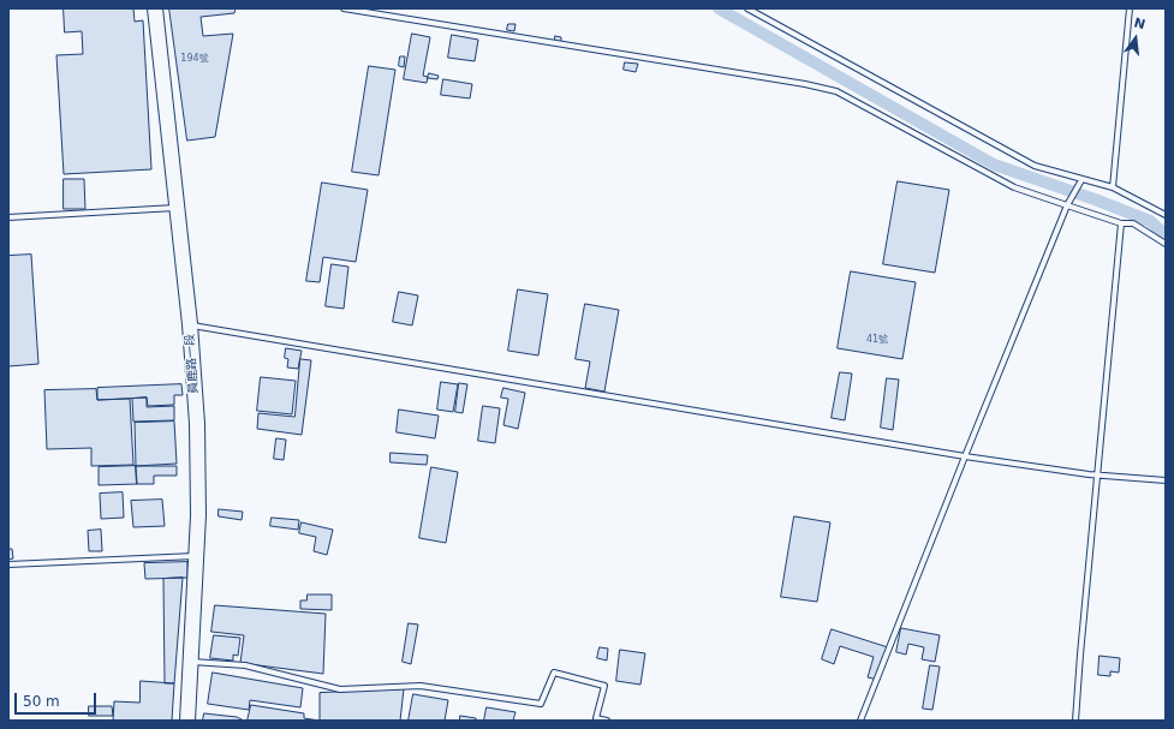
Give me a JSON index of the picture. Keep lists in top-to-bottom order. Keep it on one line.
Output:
{"streets":{"main road":["員鹿路一段"]},"house_numbers":["194號","41號"],"scale_bar":"50 m","north":"top"}
